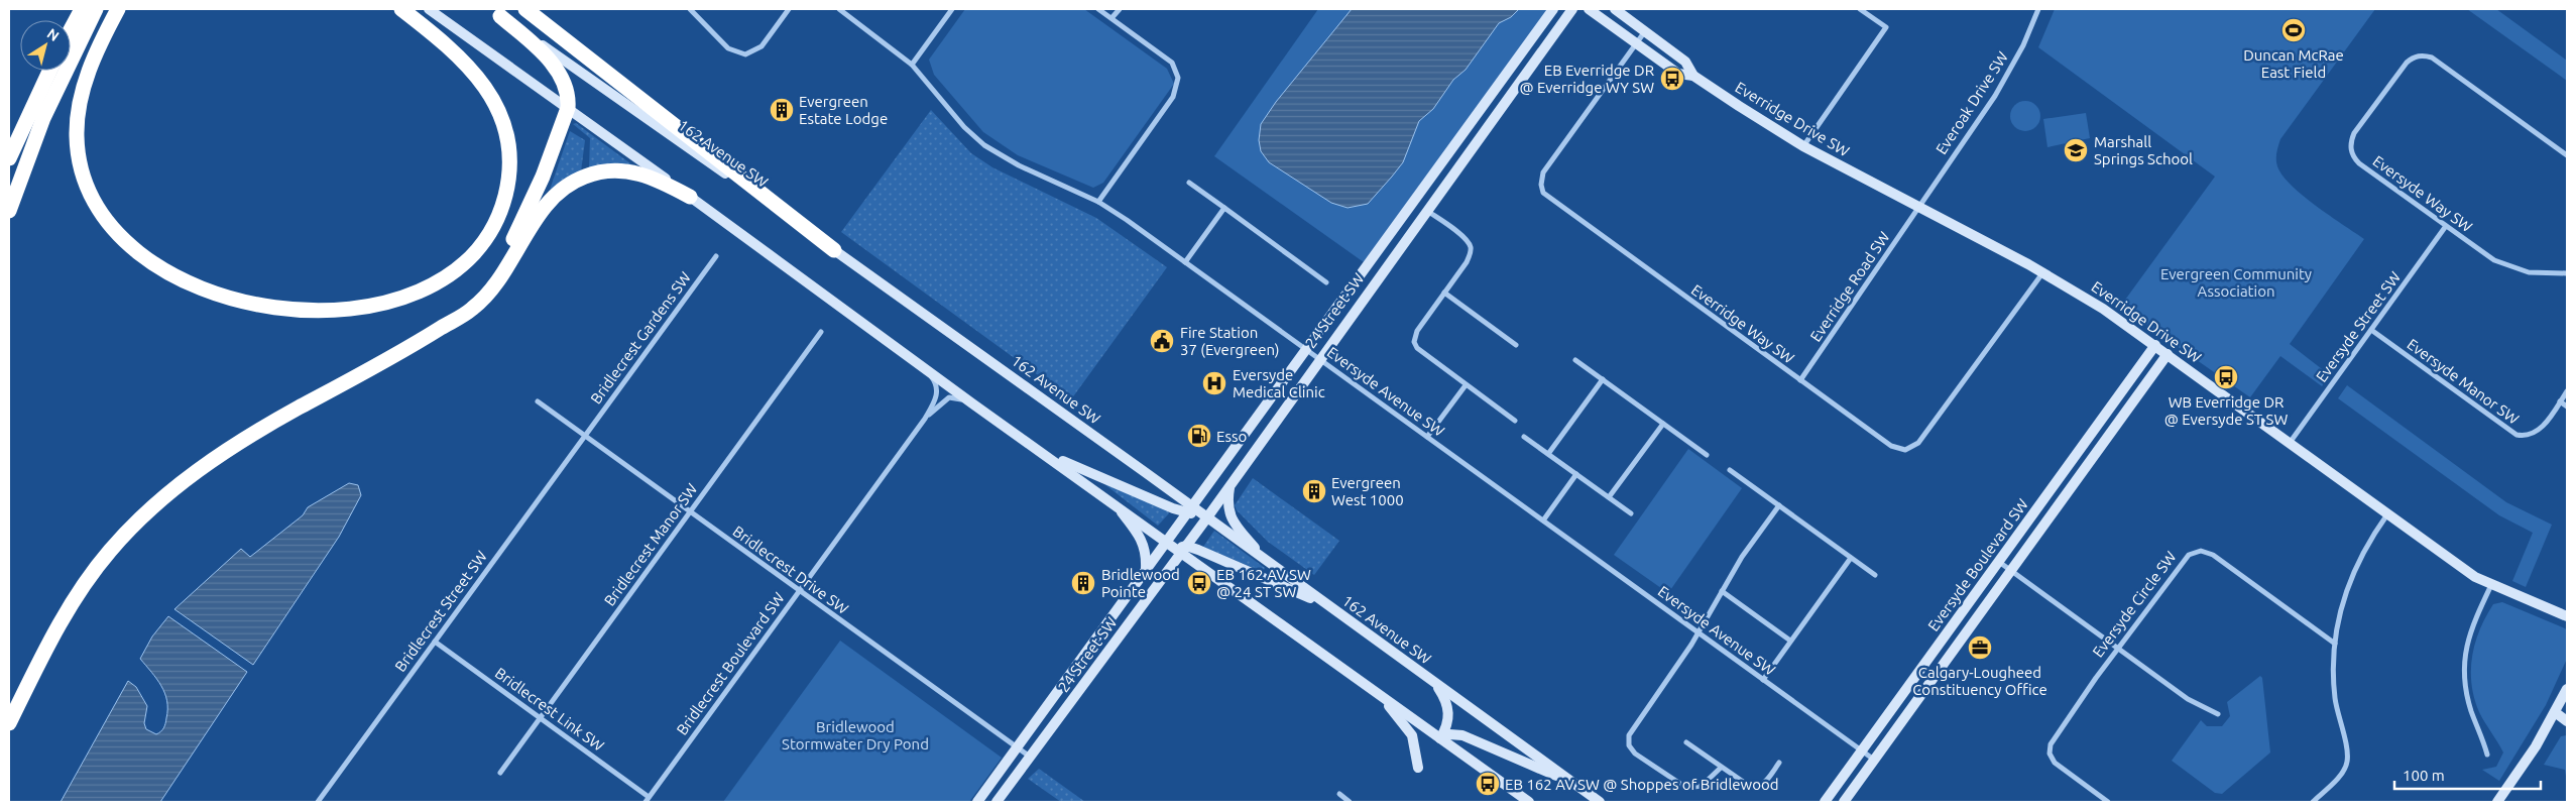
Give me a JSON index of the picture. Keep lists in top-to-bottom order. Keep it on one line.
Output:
{"streets":{"street":["Everoak Drive SW","Everridge Drive SW","162 Avenue SW","Eversyde Way SW","Everridge Road SW","24 Street SW","Everridge Way SW","Eversyde Street SW","Bridlecrest Gardens SW","Eversyde Manor SW","Eversyde Avenue SW","Bridlecrest Manor SW","Eversyde Boulevard SW","Bridlecrest Drive SW","Eversyde Circle SW","Bridlecrest Street SW","Bridlecrest Boulevard SW","Bridlecrest Link SW"]},"crossings":[["Everoak Drive SW","Everridge Drive SW"],["Everoak Drive SW","Everridge Road SW"],["Everridge Drive SW","Everridge Road SW"],["Everridge Drive SW","Everridge Way SW"],["Everridge Drive SW","Eversyde Street SW"],["Everridge Drive SW","Eversyde Boulevard SW"],["162 Avenue SW","24 Street SW"],["Eversyde Way SW","Eversyde Street SW"],["Everridge Road SW","Everridge Way SW"],["24 Street SW","Eversyde Avenue SW"],["24 Street SW","Bridlecrest Drive SW"],["Eversyde Street SW","Eversyde Manor SW"],["Bridlecrest Gardens SW","Bridlecrest Drive SW"],["Bridlecrest Gardens SW","Bridlecrest Street SW"],["Eversyde Avenue SW","Eversyde Boulevard SW"],["Bridlecrest Manor SW","Bridlecrest Drive SW"],["Bridlecrest Manor SW","Bridlecrest Link SW"],["Bridlecrest Drive SW","Bridlecrest Street SW"],["Bridlecrest Drive SW","Bridlecrest Boulevard SW"],["Bridlecrest Street SW","Bridlecrest Link SW"],["Bridlecrest Boulevard SW","Bridlecrest Link SW"]],"parks":["Evergreen Community Association","Bridlewood Stormwater Dry Pond"],"places":{"sports":["Duncan McRae East Field"],"bus stop":["EB Everridge DR @ Everridge WY SW","WB Everridge DR @ Eversyde ST SW","EB 162 AV SW @ 24 ST SW","EB 162 AV SW @ Shoppes of Bridlewood"],"building":["Evergreen Estate Lodge","Evergreen West 1000","Bridlewood Pointe"],"school or university":["Marshall Springs School"],"public building":["Fire Station 37 (Evergreen)"],"hospital":["Eversyde Medical Clinic"],"fuel station":["Esso"],"office":["Calgary-Lougheed Constituency Office"]},"scale_bar":"100 m","north":"top right"}
